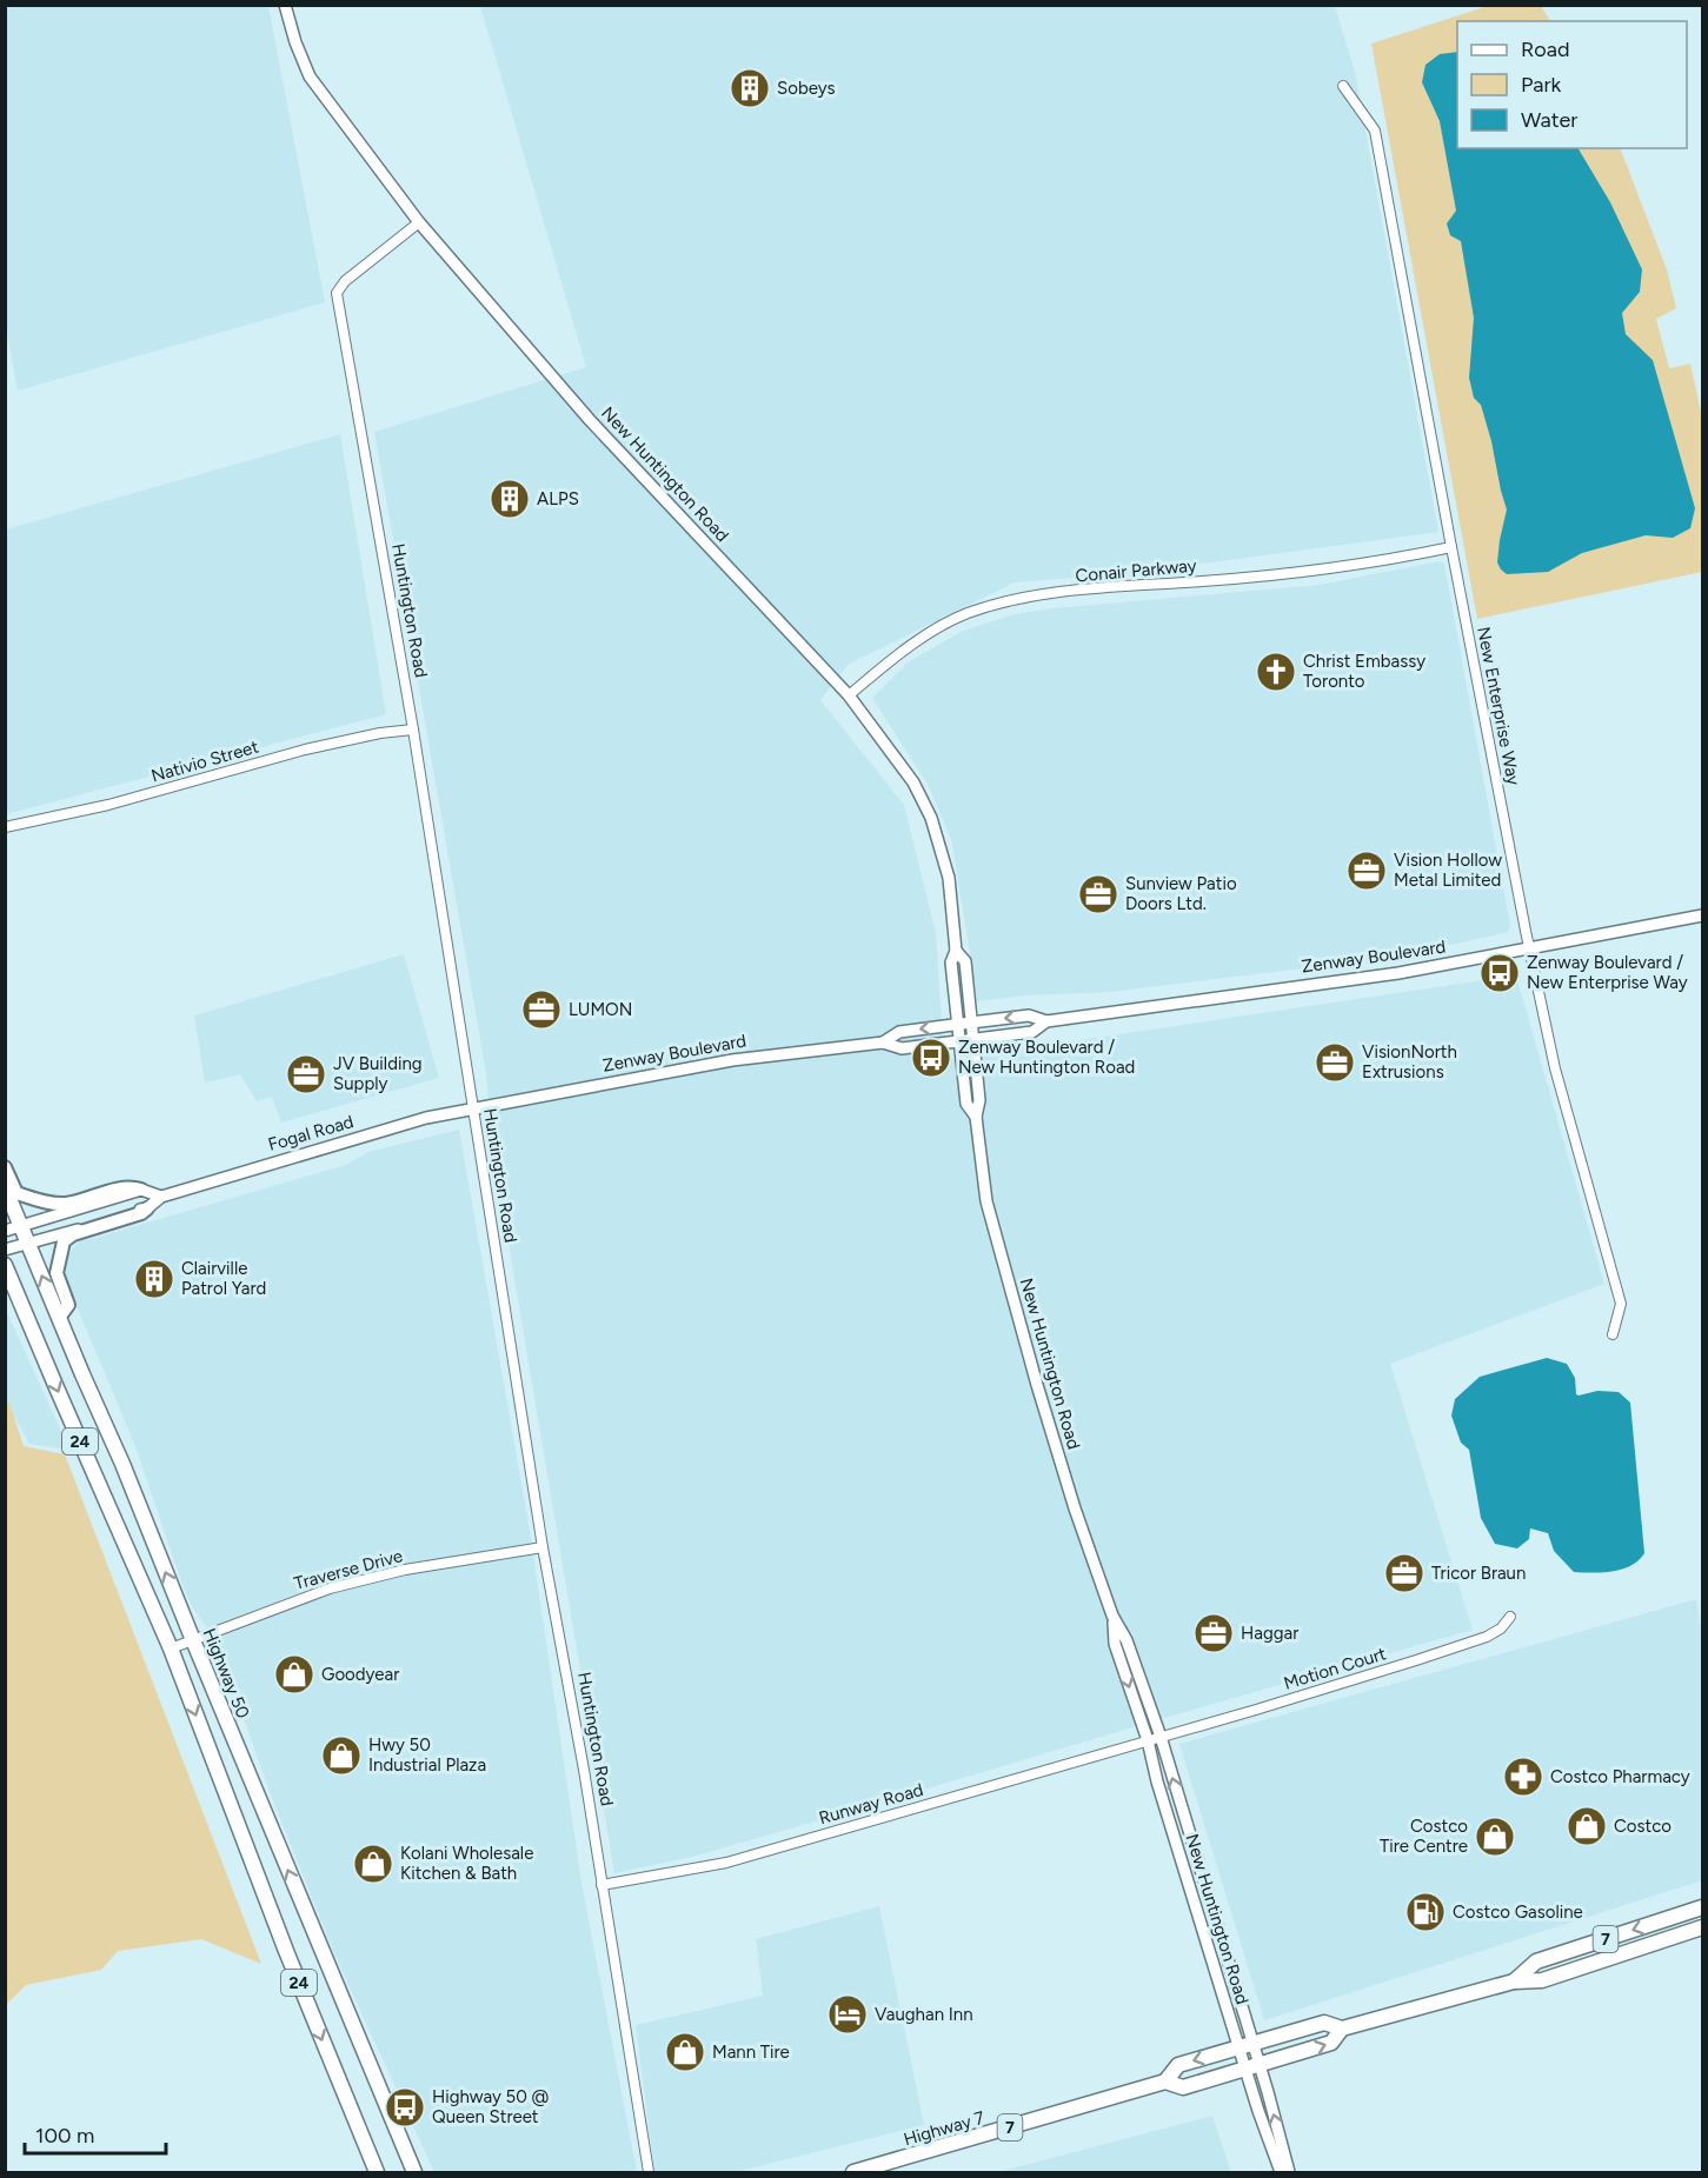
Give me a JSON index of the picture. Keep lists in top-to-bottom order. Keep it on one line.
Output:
{"streets":{"main road":["24","Highway 50","7","Highway 7"],"street":["New Huntington Road","Conair Parkway","Huntington Road","New Enterprise Way","Nativio Street","Zenway Boulevard","Fogal Road","Traverse Drive","Motion Court","Runway Road"]},"crossings":[["New Huntington Road","Conair Parkway"],["New Huntington Road","Huntington Road"],["New Huntington Road","Zenway Boulevard"],["New Huntington Road","Motion Court"],["New Huntington Road","Runway Road"],["New Huntington Road","Highway 7"],["Conair Parkway","New Enterprise Way"],["Huntington Road","Nativio Street"],["Huntington Road","Zenway Boulevard"],["Huntington Road","Fogal Road"],["Huntington Road","Traverse Drive"],["Huntington Road","Runway Road"],["New Enterprise Way","Zenway Boulevard"],["Zenway Boulevard","Fogal Road"],["Fogal Road","Highway 50"],["24","Traverse Drive"],["Traverse Drive","Highway 50"],["Motion Court","Runway Road"]],"places":{"building":["Sobeys","ALPS","Clairville Patrol Yard"],"church":["Christ Embassy Toronto"],"office":["Vision Hollow Metal Limited","Sunview Patio Doors Ltd.","LUMON","VisionNorth Extrusions","JV Building Supply","Tricor Braun","Haggar"],"bus stop":["Zenway Boulevard / New Enterprise Way","Zenway Boulevard / New Huntington Road","Highway 50 @ Queen Street"],"shop":["Goodyear","Hwy 50 Industrial Plaza","Costco","Costco Tire Centre","Kolani Wholesale Kitchen & Bath","Mann Tire"],"pharmacy":["Costco Pharmacy"],"fuel station":["Costco Gasoline"],"hotel":["Vaughan Inn"]},"legend":["Road","Park","Water"],"scale_bar":"100 m"}
